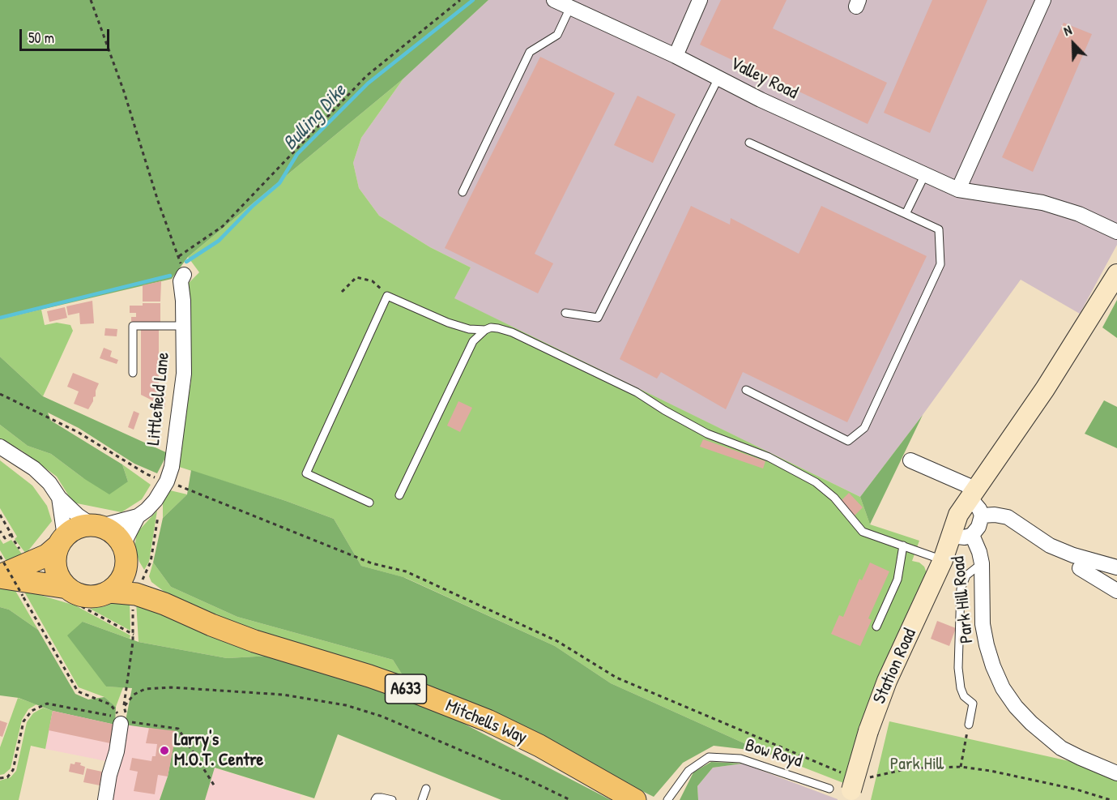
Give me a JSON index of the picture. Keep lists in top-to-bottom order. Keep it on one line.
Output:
{"streets":{"main road":["Station Road","A633","Mitchells Way"],"street":["Valley Road","Littlefield Lane","Park Hill Road"],"lane":["Bow Royd"]},"crossings":[["Littlefield Lane","Mitchells Way"]],"water":["Bulling Dike"],"parks":["Park Hill"],"places":["Larry's M.O.T. Centre"],"scale_bar":"50 m","north":"top left"}
